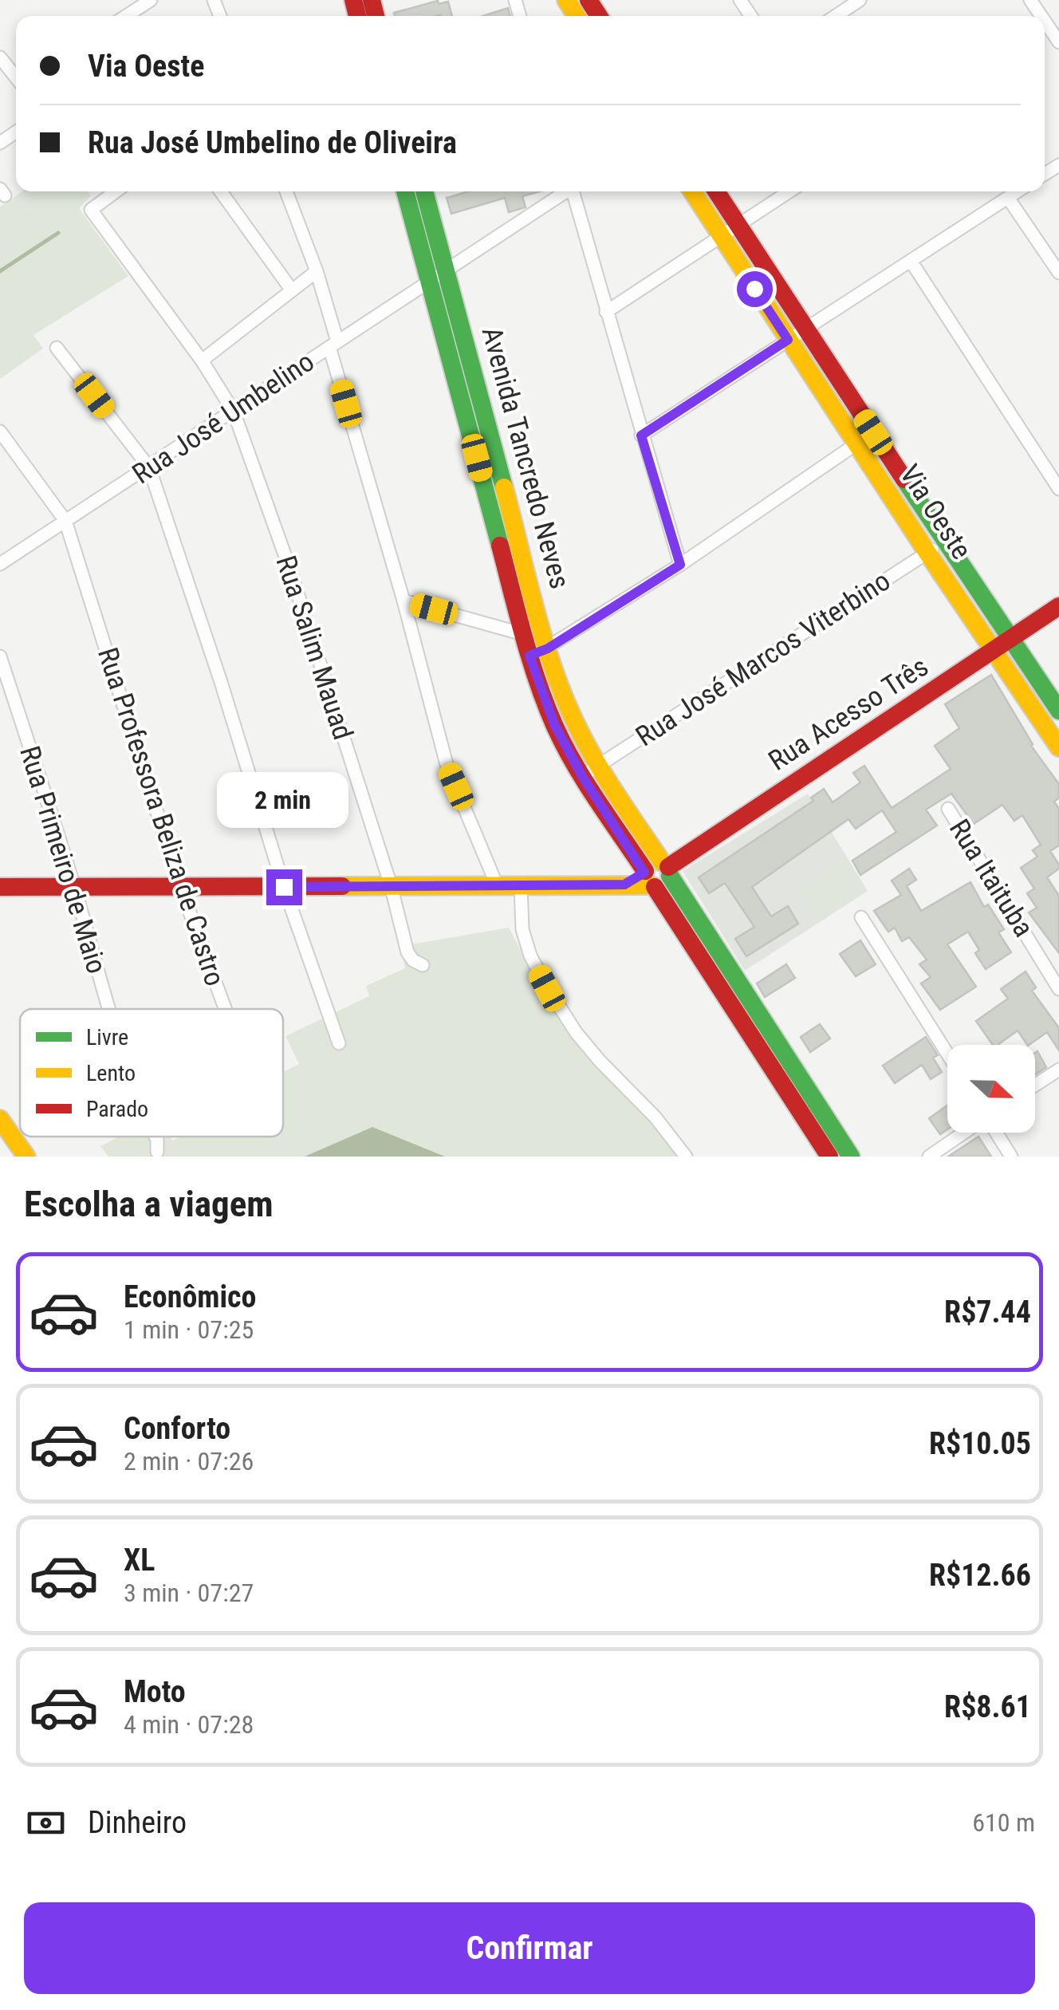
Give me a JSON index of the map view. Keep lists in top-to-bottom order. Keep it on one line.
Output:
{"streets":{"street":["Rua José Umbelino","Avenida Tancredo Neves","Via Oeste","Rua Salim Mauad","Rua José Marcos Viterbino","Rua Acesso Três","Rua Professora Beliza de Castro","Rua Primeiro de Maio","Rua Itaituba"]},"crossings":[["Rua José Umbelino","Avenida Tancredo Neves"],["Rua José Umbelino","Rua Salim Mauad"],["Rua José Umbelino","Rua Professora Beliza de Castro"],["Avenida Tancredo Neves","Rua José Marcos Viterbino"],["Avenida Tancredo Neves","Rua Acesso Três"],["Via Oeste","Rua José Marcos Viterbino"],["Via Oeste","Rua Acesso Três"]],"legend":["Livre","Lento","Parado"],"north":"right","page":{"banner":["Via Oeste","Rua José Umbelino de Oliveira"],"bubble":"2 min","heading":"Escolha a viagem","list":[{"name":"Econômico","note":"1 min · 07:25","value":"R$7.44"},{"name":"Conforto","note":"2 min · 07:26","value":"R$10.05"},{"name":"XL","note":"3 min · 07:27","value":"R$12.66"},{"name":"Moto","note":"4 min · 07:28","value":"R$8.61"}],"pay":["Dinheiro","610 m"],"buttons":"Confirmar"}}
